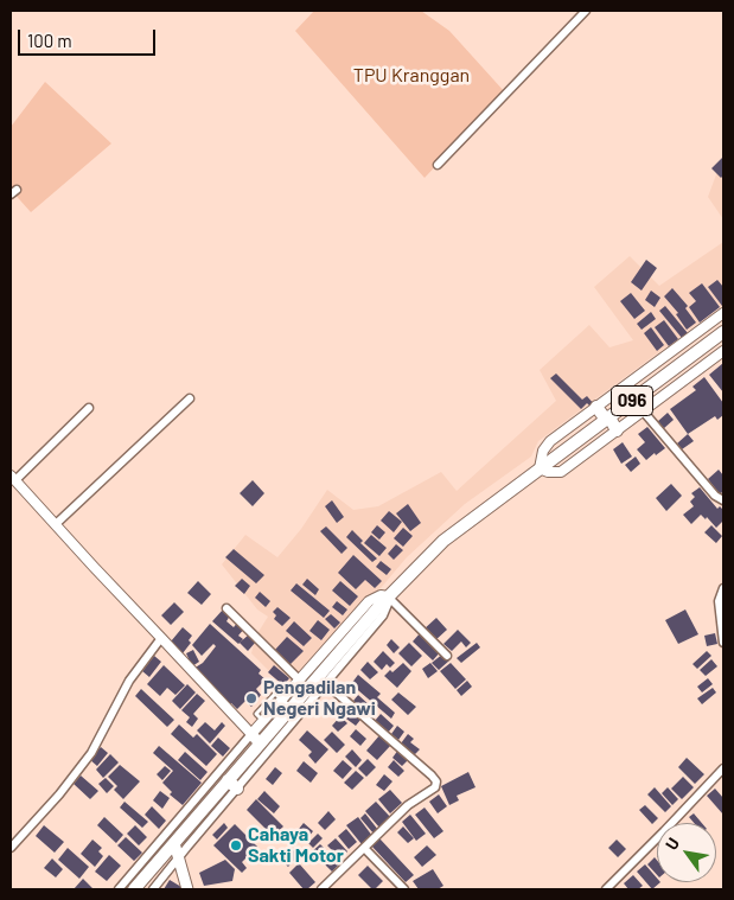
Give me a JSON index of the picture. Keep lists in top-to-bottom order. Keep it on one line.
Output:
{"streets":{"main road":["096"]},"parks":["TPU Kranggan"],"places":["Pengadilan Negeri Ngawi","Cahaya Sakti Motor"],"scale_bar":"100 m","north":"top left"}
